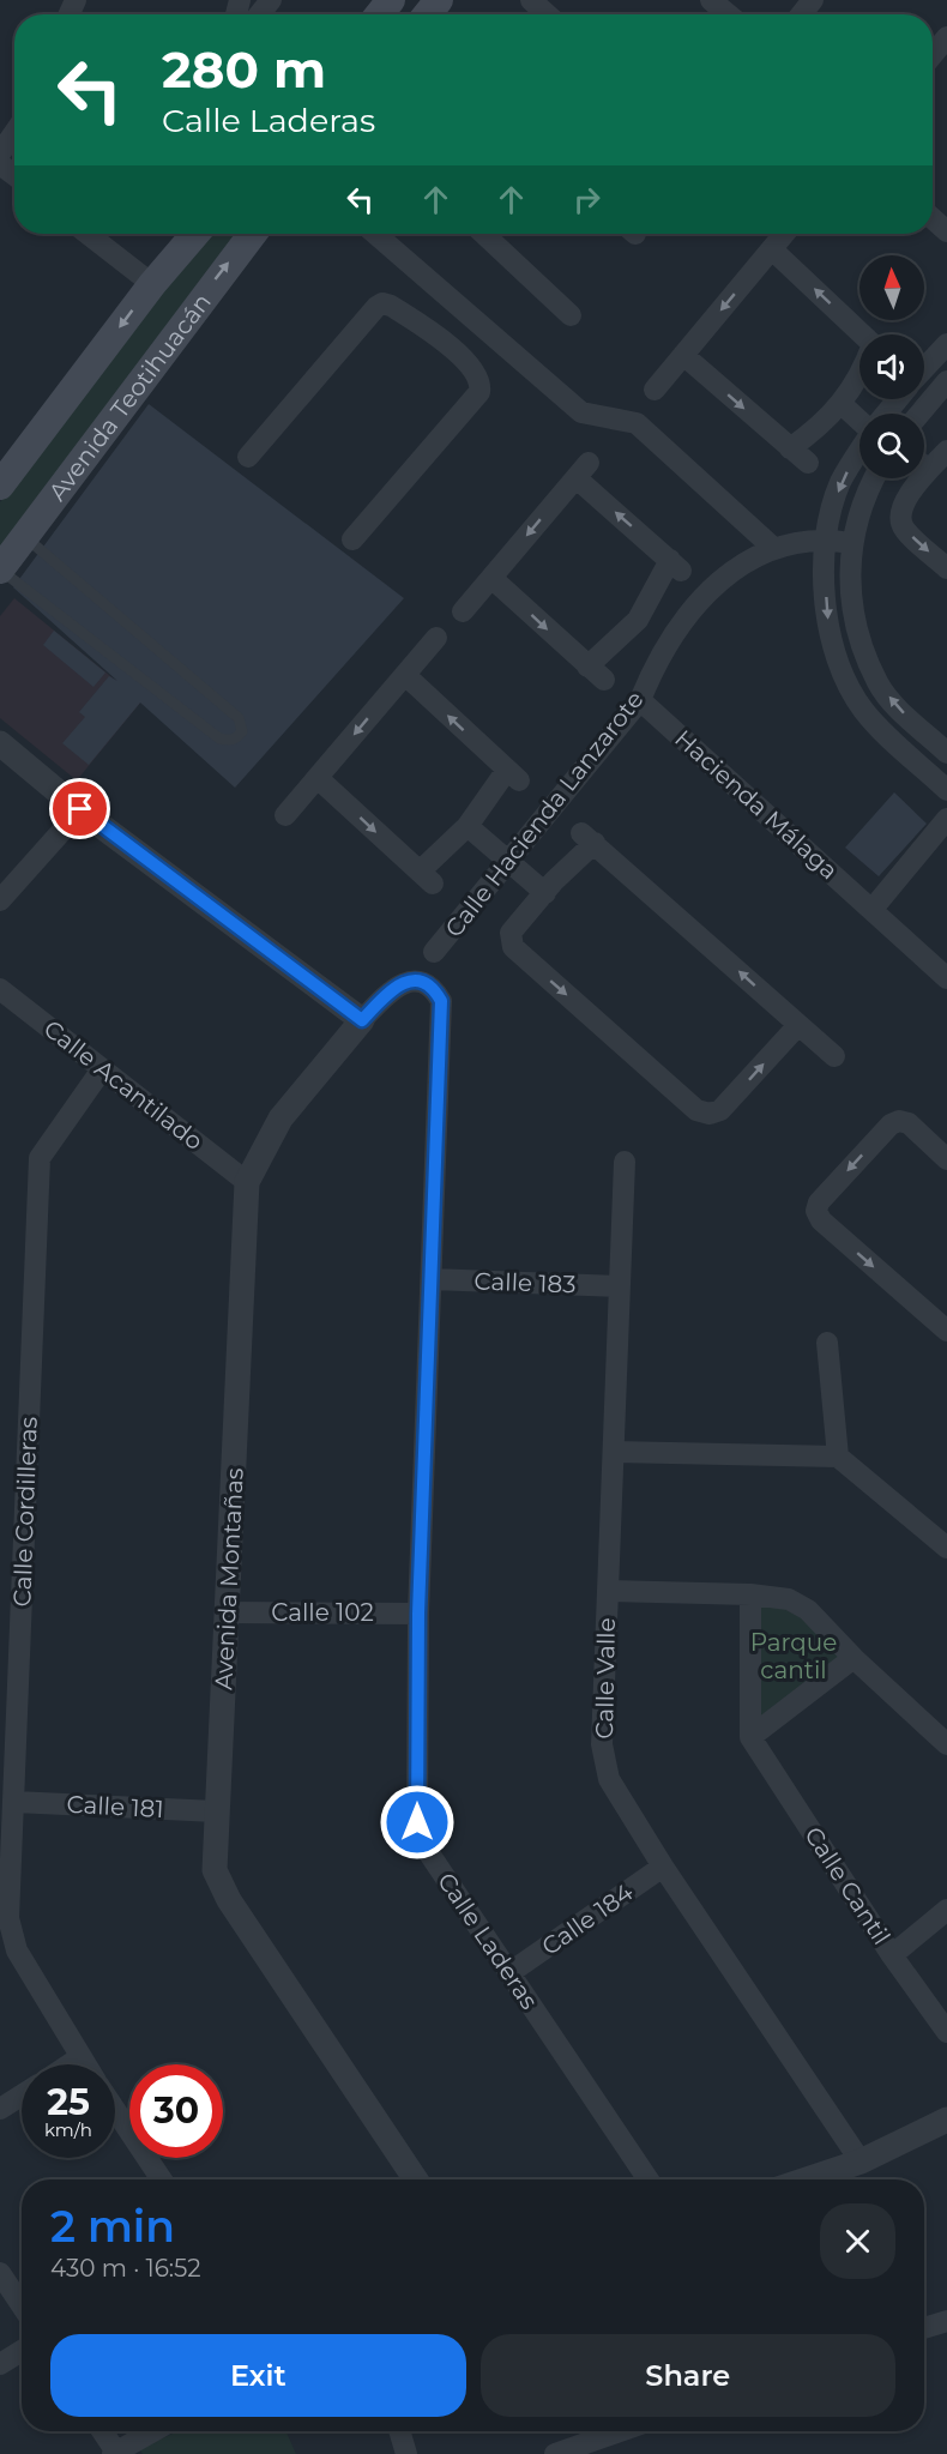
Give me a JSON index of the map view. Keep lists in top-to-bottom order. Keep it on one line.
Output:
{"streets":{"main road":["Avenida Teotihuacán"],"street":["Hacienda Málaga","Calle Hacienda Lanzarote","Calle Acantilado","Calle 183","Calle Cordilleras","Avenida Montañas","Calle 102","Calle Valle","Calle 181","Calle Cantil","Calle 184","Calle Laderas"]},"crossings":[["Hacienda Málaga","Calle Hacienda Lanzarote"],["Calle Acantilado","Calle Cordilleras"],["Calle Acantilado","Avenida Montañas"],["Calle 183","Calle Valle"],["Calle 183","Calle Laderas"],["Calle Cordilleras","Calle 181"],["Avenida Montañas","Calle 102"],["Avenida Montañas","Calle 181"],["Avenida Montañas","Calle Laderas"],["Calle 102","Calle Laderas"],["Calle Valle","Calle 184"],["Calle 184","Calle Laderas"]],"parks":["Parque cantil"],"north":"top","page":{"turn":["280 m","Calle Laderas"],"speed":"25 km/h","limit":"30","heading":["2 min","430 m · 16:52"],"buttons":["Exit","Share"]}}
